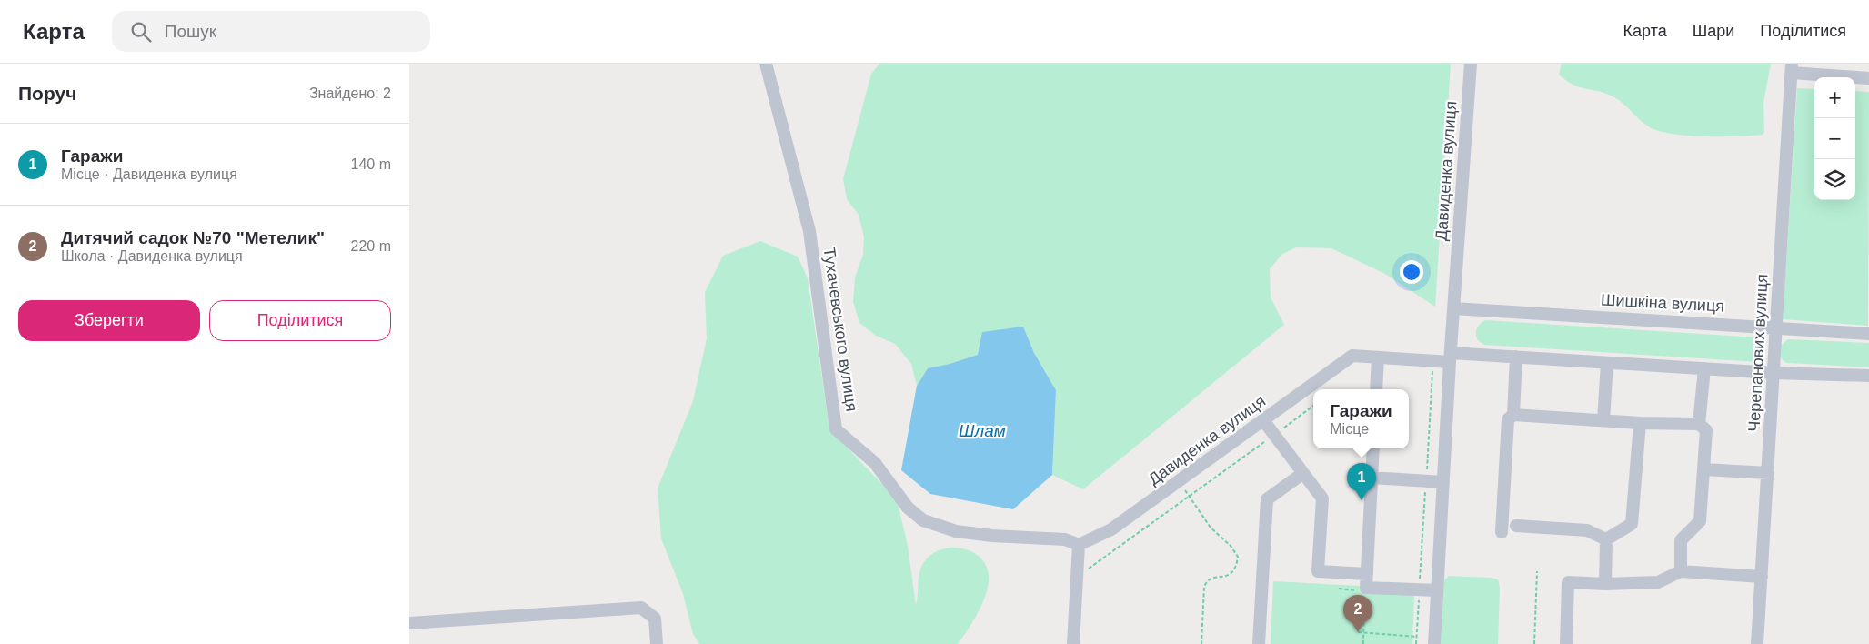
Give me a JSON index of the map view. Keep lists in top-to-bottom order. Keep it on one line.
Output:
{"streets":{"street":["Давиденка вулиця","Шишкiна вулиця","Тухачевського вулиця","Черепанових вулиця"]},"crossings":[["Давиденка вулиця","Шишкiна вулиця"],["Давиденка вулиця","Тухачевського вулиця"],["Шишкiна вулиця","Черепанових вулиця"]],"water":["Шлам"],"page":{"header":"Карта","search":"Пошук","nav":["Карта","Шари","Поділитися"],"heading":["Поруч","Знайдено: 2"],"map_buttons":["+","−"],"list":[{"mark":"1","name":"Гаражи","note":"Місце · Давиденка вулиця","value":"140 m"},{"mark":"2","name":"Дитячий садок №70 \"Метелик\"","note":"Школа · Давиденка вулиця","value":"220 m"}],"buttons":["Зберегти","Поділитися"],"popup":["Гаражи","Місце"],"pins":["1","2"]}}
